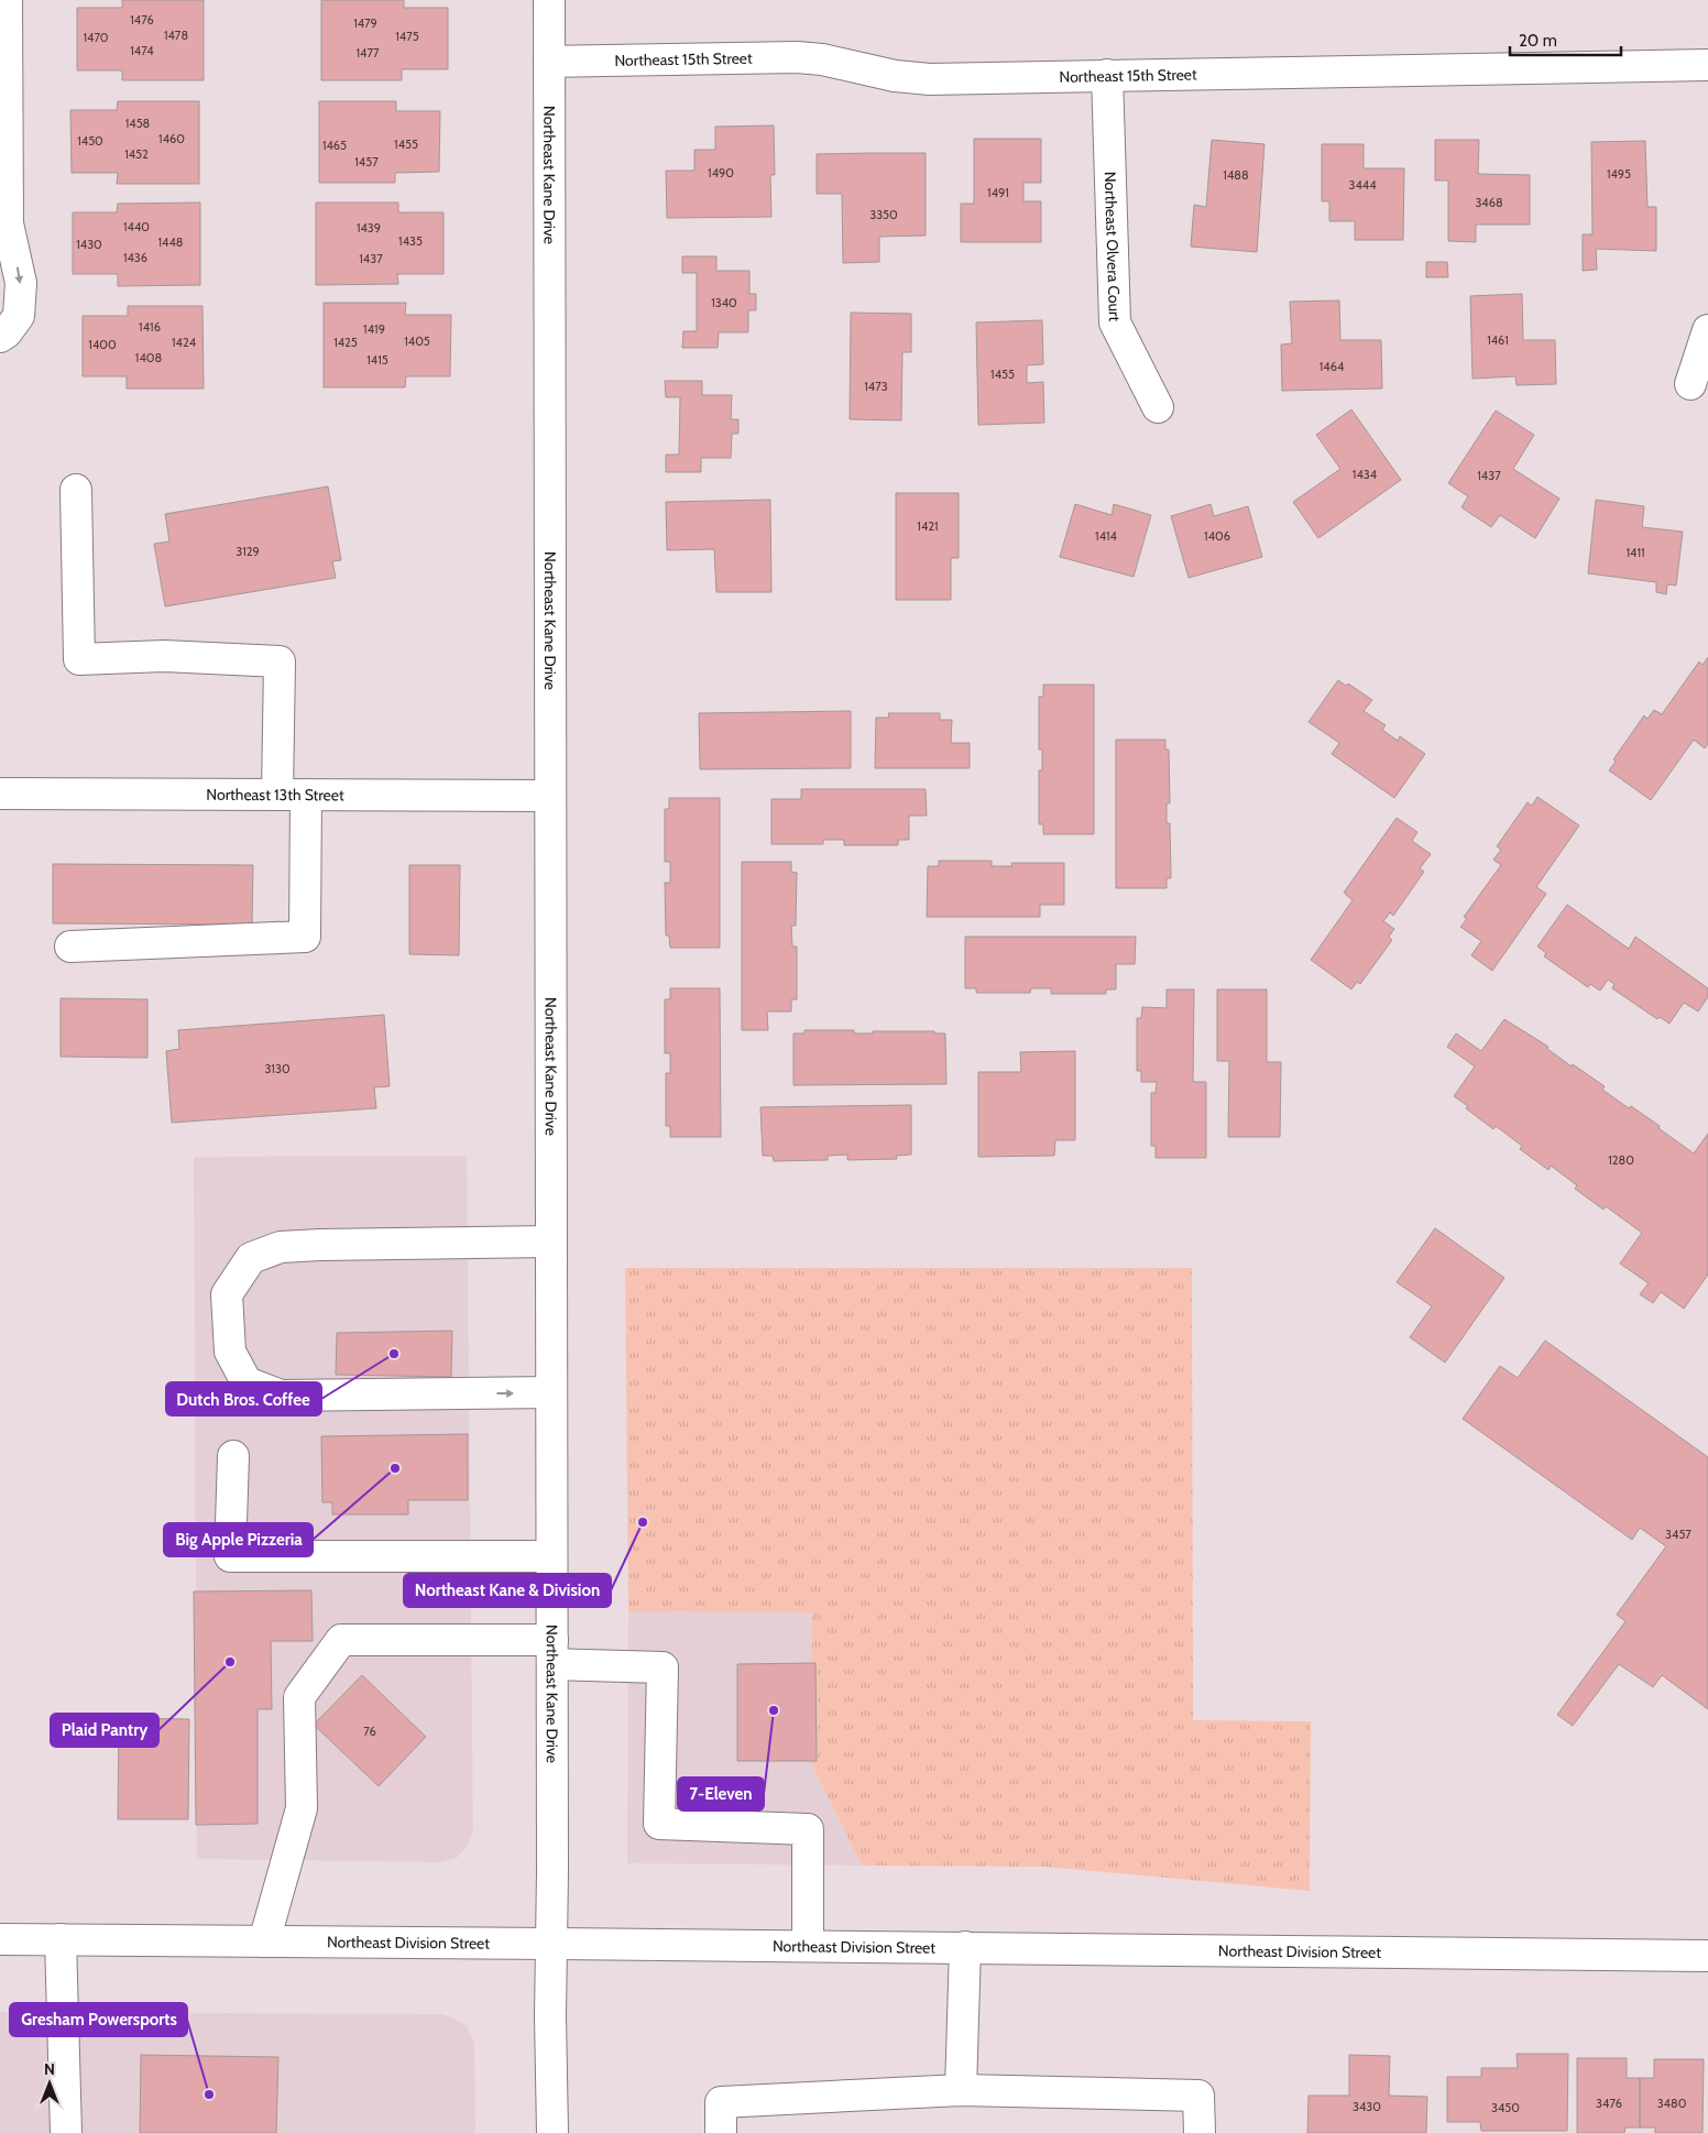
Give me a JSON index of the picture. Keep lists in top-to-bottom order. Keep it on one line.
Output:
{"streets":{"street":["Northeast 15th Street","Northeast Kane Drive","Northeast Olvera Court","Northeast 13th Street","Northeast Division Street"]},"crossings":[["Northeast 15th Street","Northeast Kane Drive"],["Northeast 15th Street","Northeast Olvera Court"],["Northeast Kane Drive","Northeast 13th Street"],["Northeast Kane Drive","Northeast Division Street"]],"places":["Dutch Bros. Coffee","Big Apple Pizzeria","Northeast Kane & Division","Plaid Pantry","7-Eleven","Gresham Powersports"],"house_numbers":["1476","1479","1478","1475","1470","1474","1477","1458","1460","1450","1455","1465","1452","1457","1490","1495","1488","3444","1491","3468","3350","1440","1439","1435","1448","1430","1436","1437","1340","1416","1419","1461","1405","1424","1425","1400","1408","1415","1464","1455","1473","1434","1437","1421","1414","1406","3129","1411","3130","1280","3457","76","3476","3480","3430","3450"],"scale_bar":"20 m","north":"top"}
